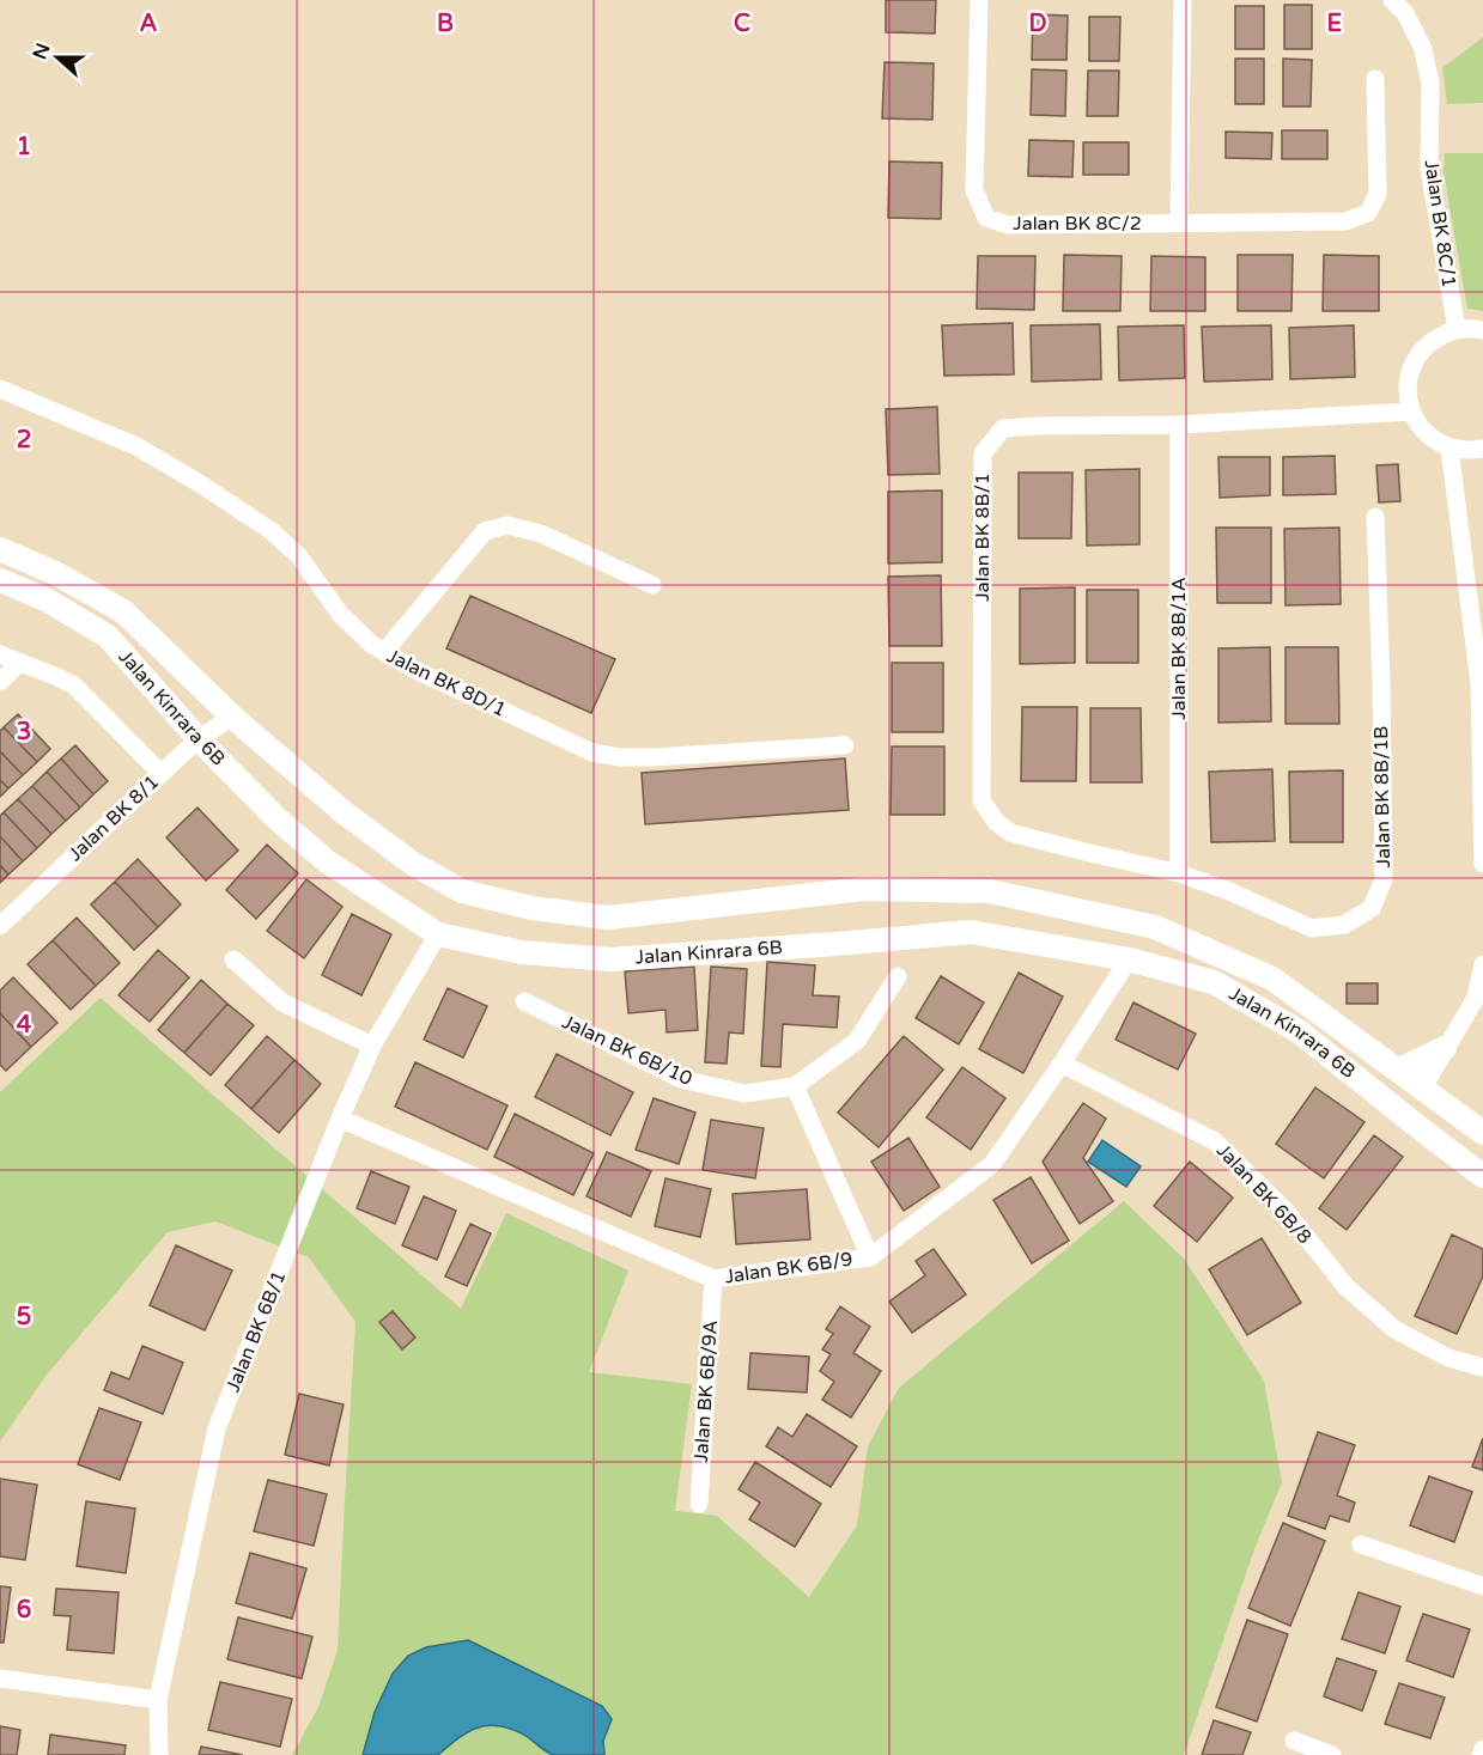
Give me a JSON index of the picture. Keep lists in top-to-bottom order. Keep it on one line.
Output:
{"streets":{"street":["Jalan BK 8C/2","Jalan BK 8C/1","Jalan BK 8B/1","Jalan BK 8B/1A","Jalan BK 8D/1","Jalan Kinrara 6B","Jalan BK 8B/1B","Jalan BK 8/1","Jalan BK 6B/10","Jalan BK 6B/8","Jalan BK 6B/9","Jalan BK 6B/1","Jalan BK 6B/9A"]},"crossings":[["Jalan BK 8B/1","Jalan BK 8B/1A"],["Jalan BK 8B/1","Jalan BK 8B/1B"],["Jalan BK 8B/1A","Jalan BK 8B/1B"],["Jalan Kinrara 6B","Jalan BK 8/1"],["Jalan Kinrara 6B","Jalan BK 6B/9"],["Jalan Kinrara 6B","Jalan BK 6B/1"],["Jalan BK 6B/8","Jalan BK 6B/9"],["Jalan BK 6B/9","Jalan BK 6B/1"],["Jalan BK 6B/9","Jalan BK 6B/9A"]],"north":"left","grid":{"columns":["A","B","C","D","E"],"rows":["1","2","3","4","5","6"]}}
